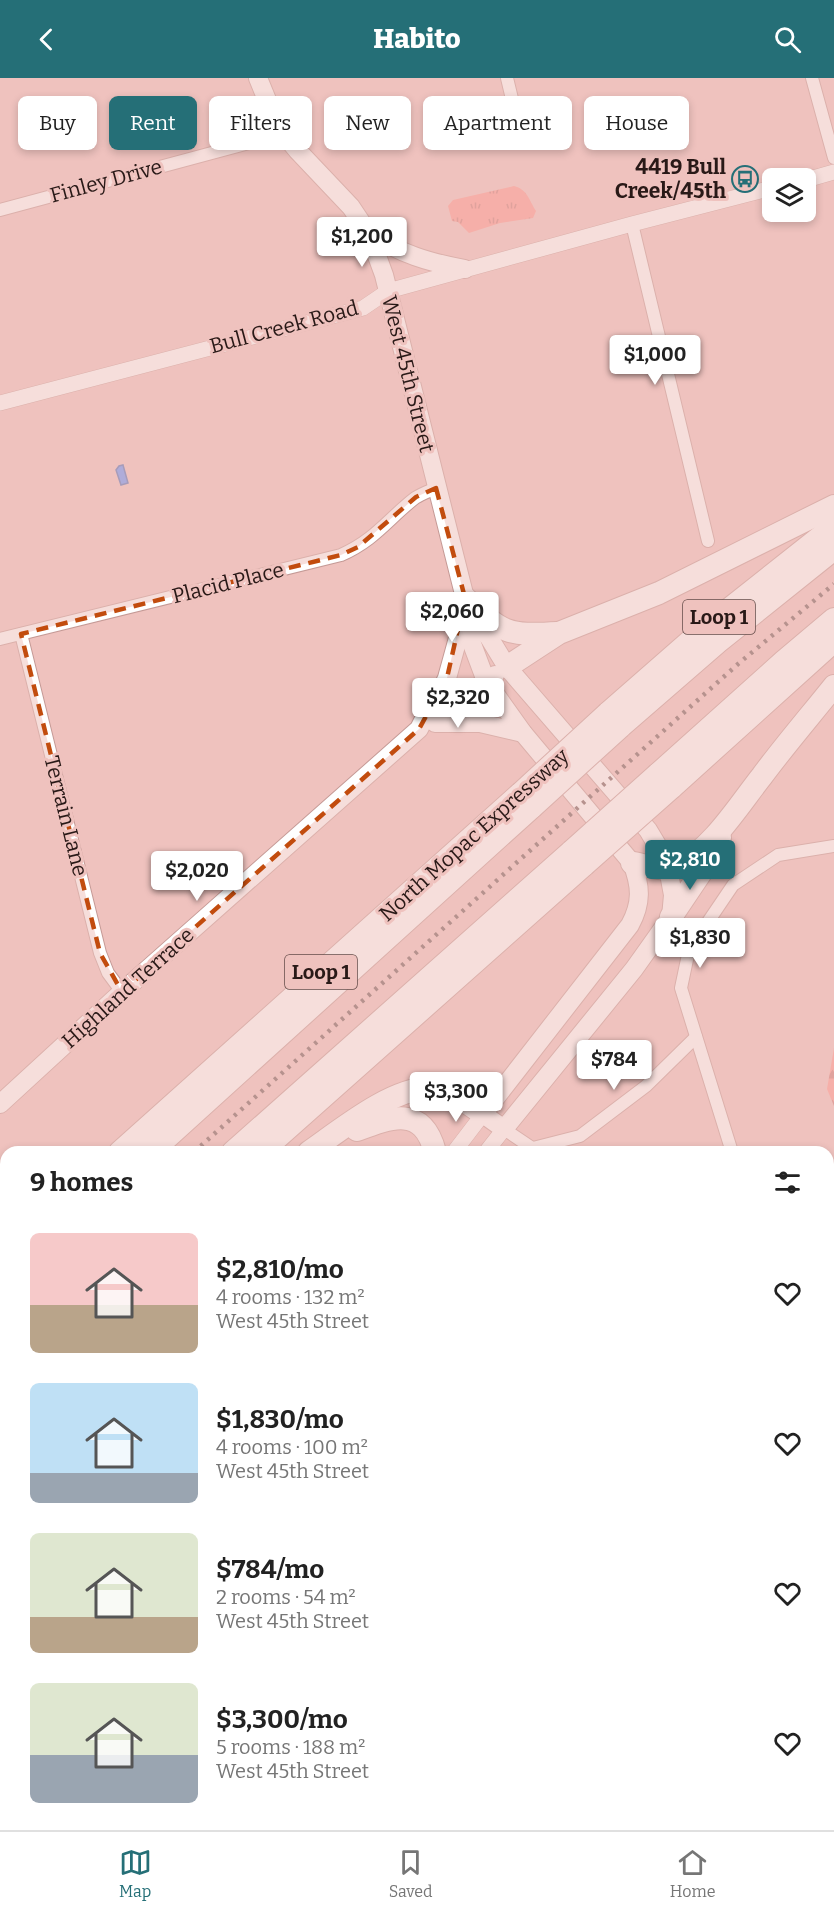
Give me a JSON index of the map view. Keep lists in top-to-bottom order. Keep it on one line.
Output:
{"streets":{"highway":["Loop 1","North Mopac Expressway"],"main road":["West 45th Street","Highland Terrace"],"street":["Finley Drive","Bull Creek Road","Placid Place","Terrain Lane"]},"crossings":[["Bull Creek Road","West 45th Street"],["West 45th Street","Placid Place"],["West 45th Street","Highland Terrace"],["Placid Place","Terrain Lane"],["Terrain Lane","Highland Terrace"]],"places":{"bus stop":["4419 Bull Creek/45th"]},"page":{"header":"Habito","chip":["Buy","Rent","Filters","New","Apartment","House"],"price":["$1,200","$1,000","$2,060","$2,320","$2,810","$2,020","$1,830","$784","$3,300"],"heading":"9 homes","list":[{"name":"$2,810/mo","note":"4 rooms · 132 m² · West 45th Street"},{"name":"$1,830/mo","note":"4 rooms · 100 m² · West 45th Street"},{"name":"$784/mo","note":"2 rooms · 54 m² · West 45th Street"},{"name":"$3,300/mo","note":"5 rooms · 188 m² · West 45th Street"}],"tabs":["Map","Saved","Home"]}}
